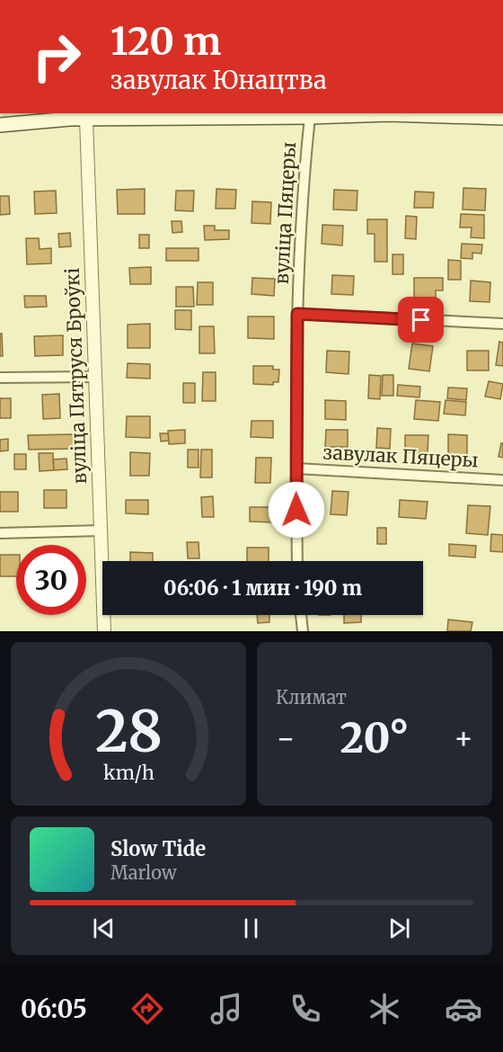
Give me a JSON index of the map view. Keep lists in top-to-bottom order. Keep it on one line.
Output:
{"streets":{"street":["вуліца Пяцеры","вуліца Пятруся Броўкі","завулак Пяцеры"]},"crossings":[["вуліца Пяцеры","завулак Пяцеры"]],"page":{"turn":["120 m","завулак Юнацтва"],"limit":"30","trip":"06:06 · 1 мин · 190 m","tile":"Климат","heat":["−","20°","+"],"song":["Slow Tide","Marlow"],"tabs":"06:05","gauge":["28","km/h"]}}
